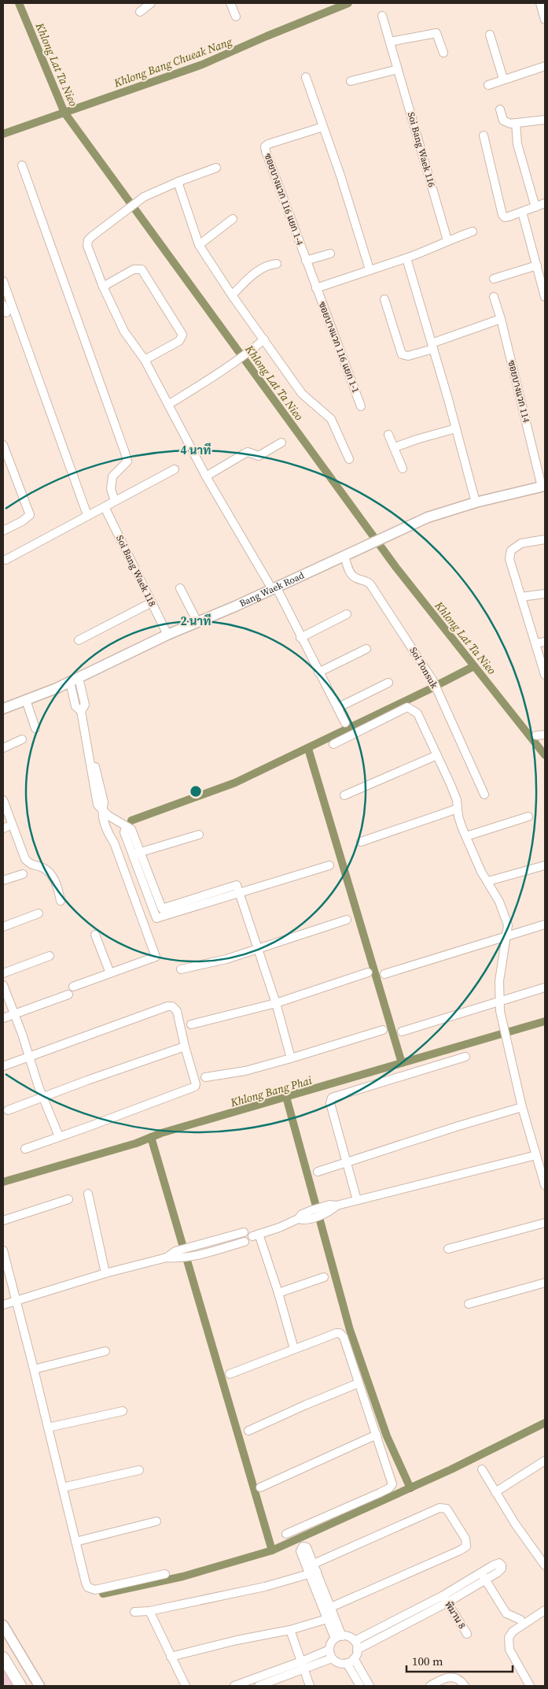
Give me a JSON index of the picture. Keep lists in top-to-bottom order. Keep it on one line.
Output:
{"streets":{"main road":["Bang Waek Road"],"street":["Soi Bang Waek 116","ซอยบางแวก 116 แยก 1-4","ซอยบางแวก 116 แยก 1-1","ซอยบางแวก 114","Soi Bang Waek 118","Soi Tonsuk","พิมาน 8"]},"crossings":[["ซอยบางแวก 116 แยก 1-4","ซอยบางแวก 116 แยก 1-1"],["ซอยบางแวก 114","Bang Waek Road"],["Soi Bang Waek 118","Bang Waek Road"],["Bang Waek Road","Soi Tonsuk"]],"water":["Khlong Bang Chueak Nang","Khlong Lat Ta Nieo","Khlong Bang Phai"],"scale_bar":"100 m","rings":["4 นาที","2 นาที"]}
